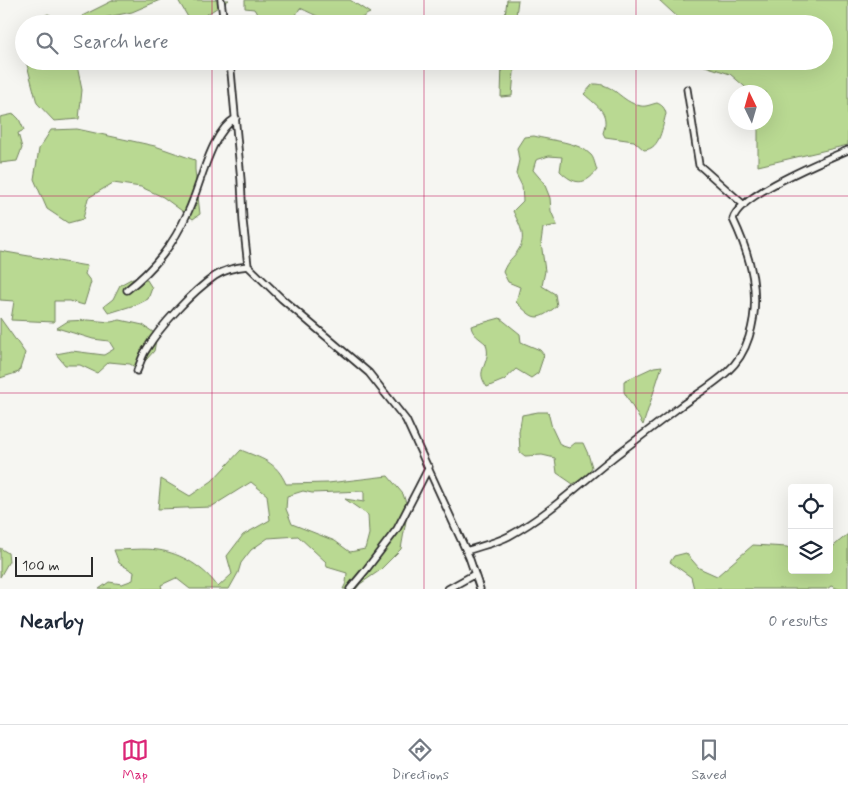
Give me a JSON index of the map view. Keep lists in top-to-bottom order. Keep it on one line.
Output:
{"scale_bar":"100 m","north":"top","page":{"search":"Search here","scale":"100 m","heading":["Nearby","0 results"],"nav":["Map","Directions","Saved"]}}
